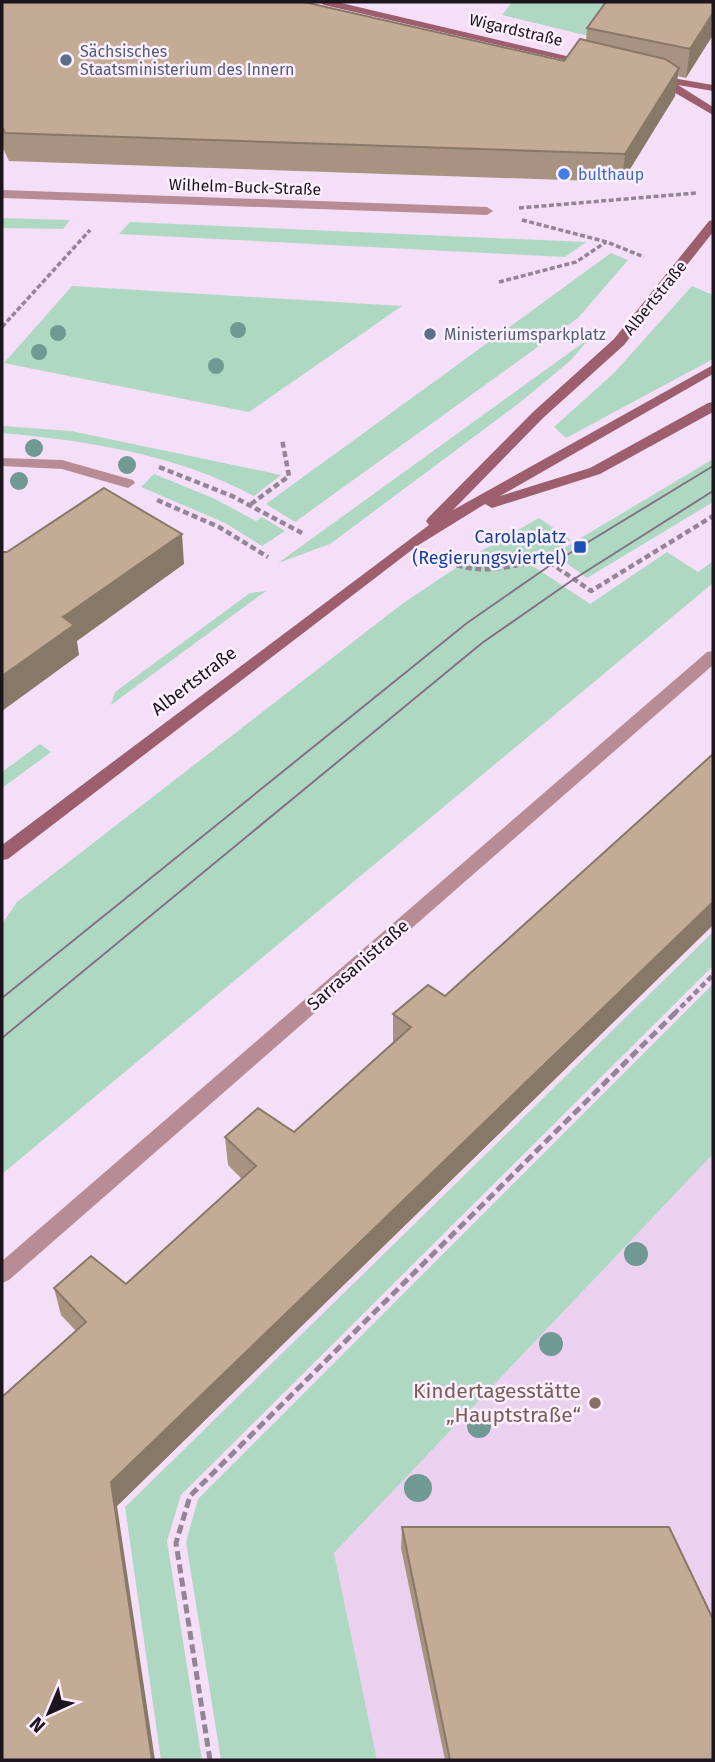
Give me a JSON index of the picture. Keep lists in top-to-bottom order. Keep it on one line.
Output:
{"streets":{"main road":["Wigardstraße","Albertstraße"],"street":["Wilhelm-Buck-Straße","Sarrasanistraße"]},"places":{"other":["Sächsisches Staatsministerium des Innern","bulthaup","Ministeriumsparkplatz","Kindertagesstätte „Hauptstraße“"],"transit":["Carolaplatz (Regierungsviertel)"]},"north":"bottom left"}
